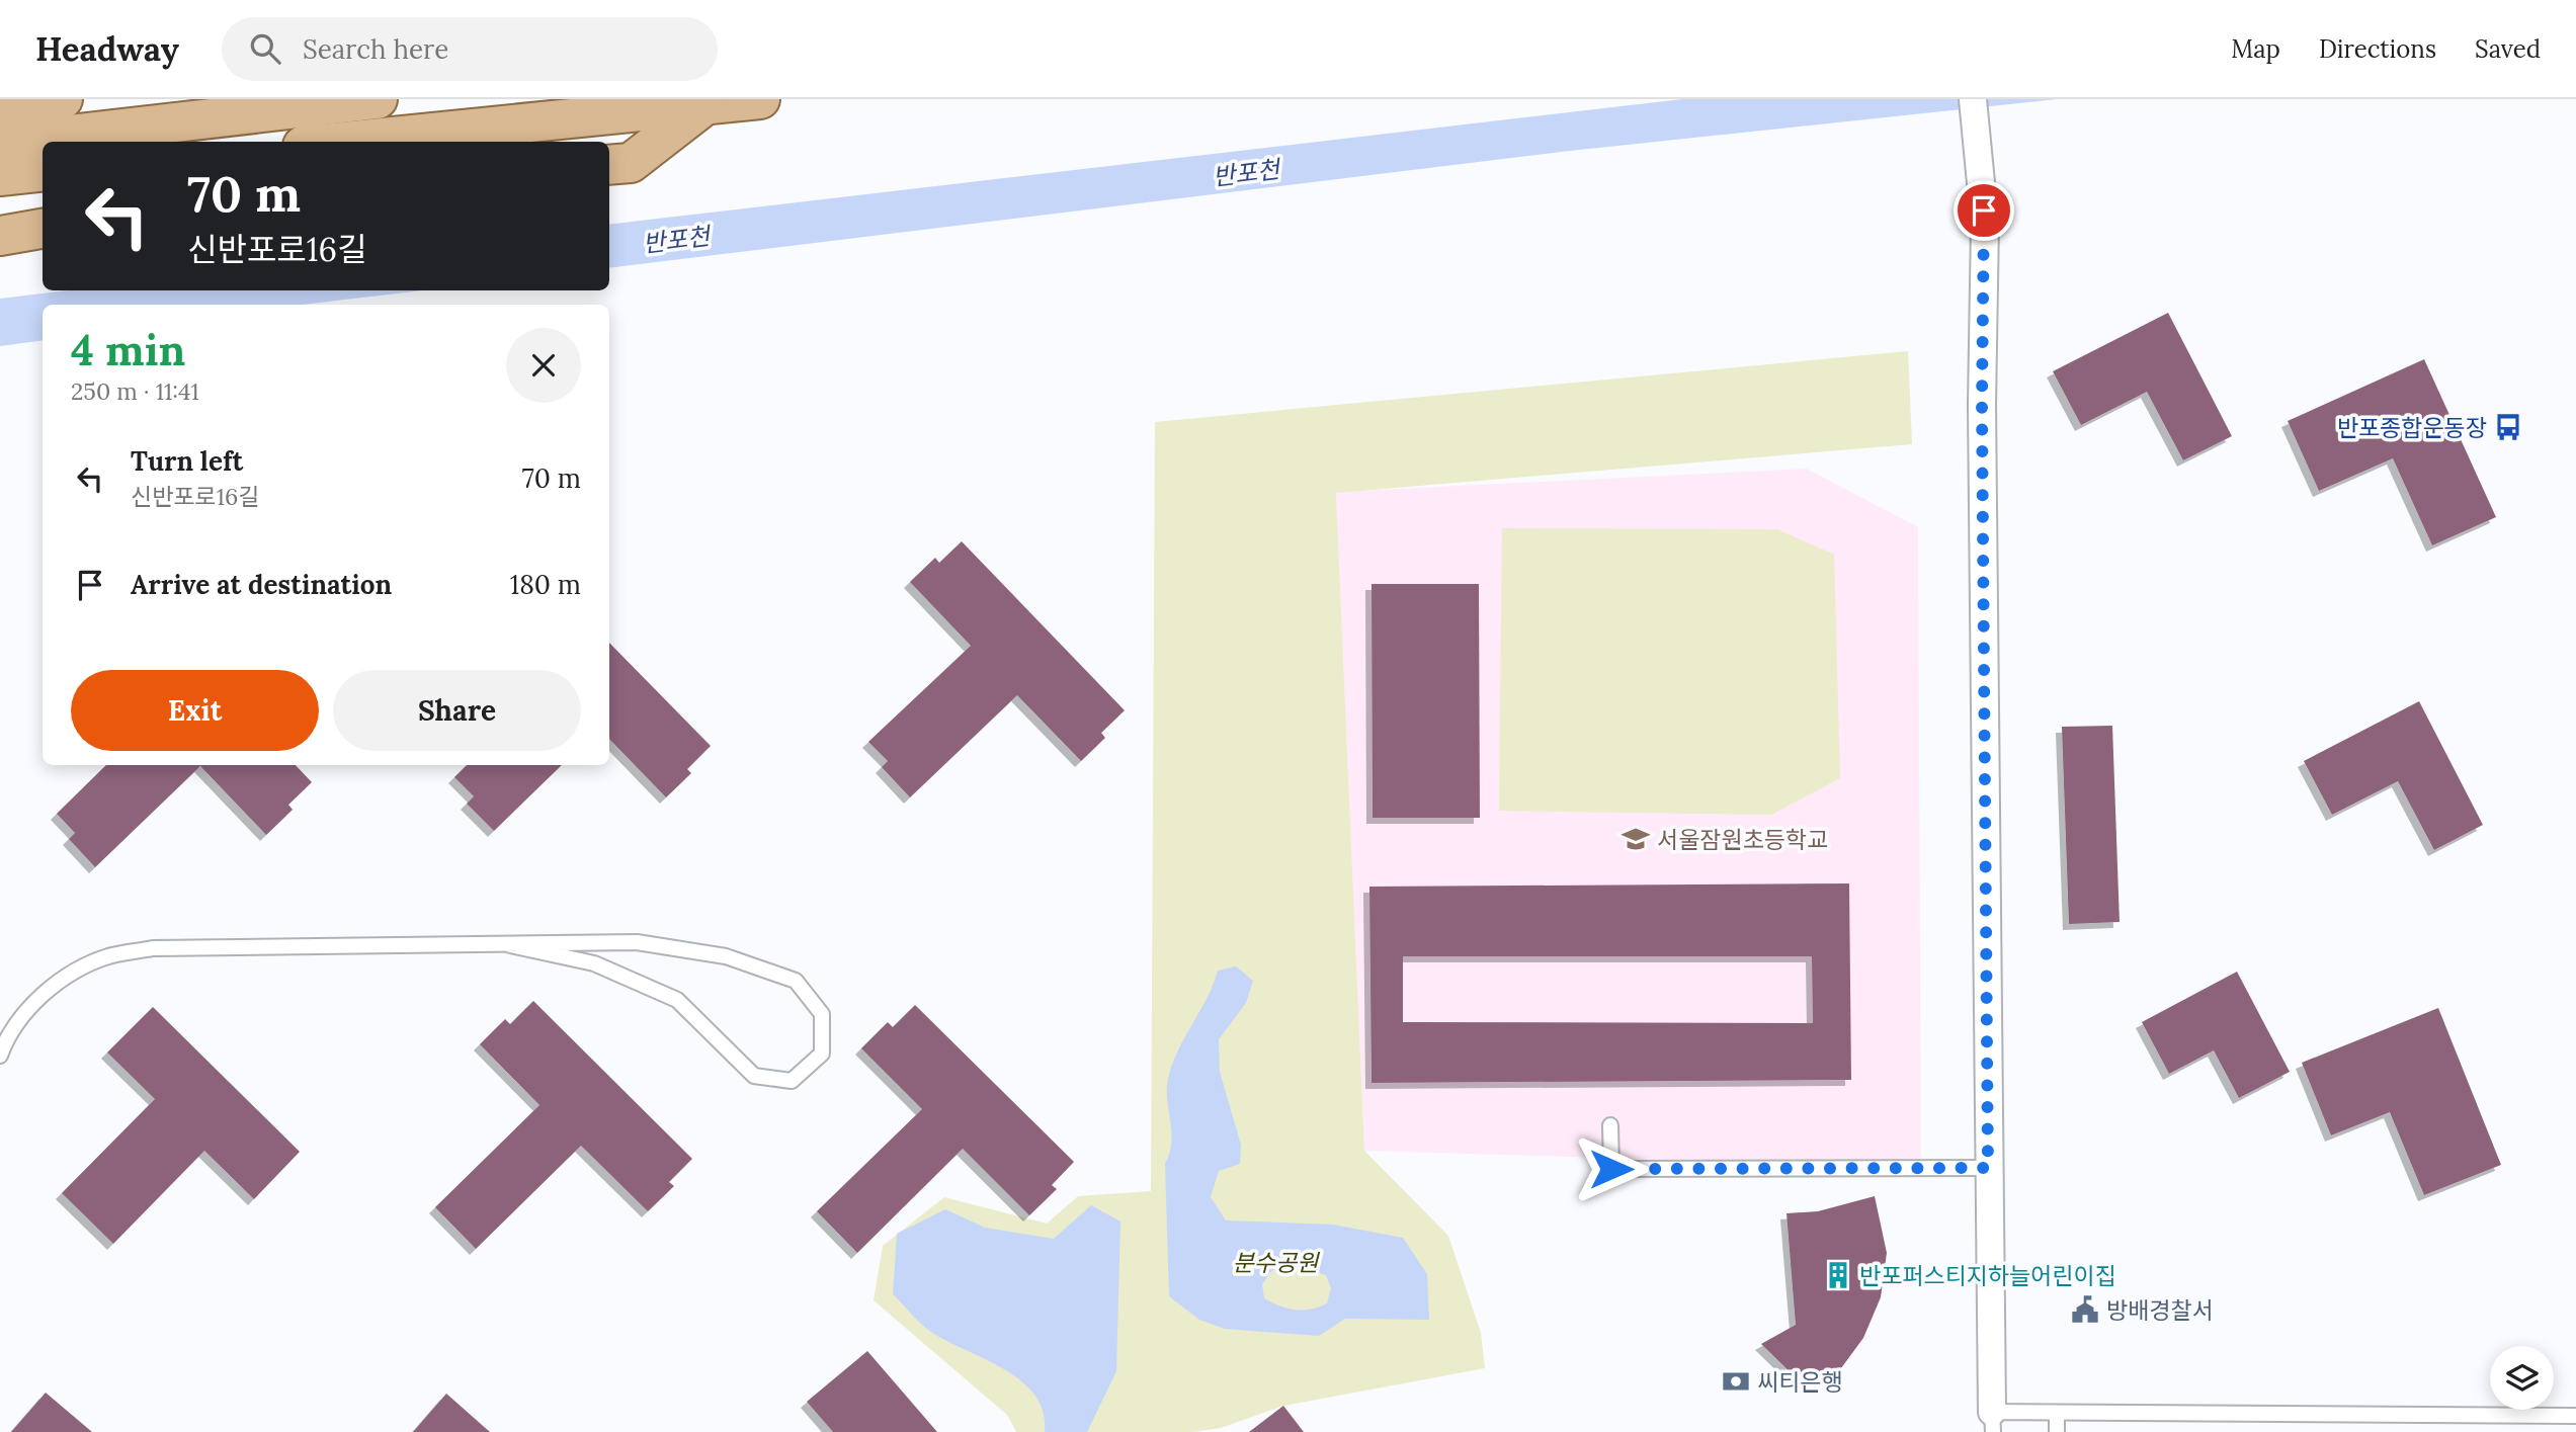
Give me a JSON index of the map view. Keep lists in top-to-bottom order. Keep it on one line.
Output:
{"water":["반포천"],"parks":["분수공원"],"places":{"bus stop":["반포종합운동장"],"school or university":["서울잠원초등학교"],"building":["반포퍼스티지하늘어린이집"],"public building":["방배경찰서"],"bank":["씨티은행"]},"page":{"header":"Headway","search":"Search here","nav":["Map","Directions","Saved"],"turn":["70 m","신반포로16길"],"heading":["4 min","250 m · 11:41"],"list":[{"name":"Turn left","note":"신반포로16길","value":"70 m"},{"name":"Arrive at destination","value":"180 m"}],"buttons":["Exit","Share"]}}
